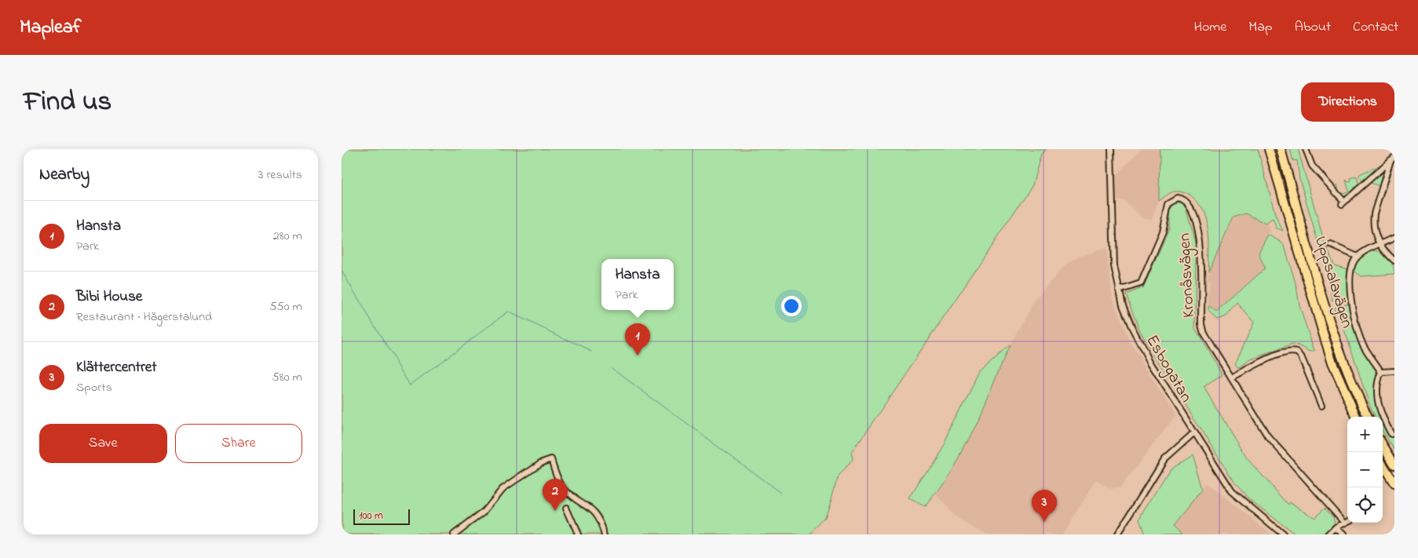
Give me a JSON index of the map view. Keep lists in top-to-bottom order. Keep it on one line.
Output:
{"streets":{"highway":["Uppsalavägen"],"street":["Kronåsvägen","Esbogatan"]},"crossings":[["Kronåsvägen","Esbogatan"]],"scale_bar":"100 m","page":{"header":"Mapleaf","nav":["Home","Map","About","Contact"],"title":"Find us","buttons":["Directions",["Save","Share"]],"heading":["Nearby","3 results"],"list":[{"mark":"1","name":"Hansta","note":"Park","value":"280 m"},{"mark":"2","name":"Bibi House","note":"Restaurant · Hägerstalund","value":"550 m"},{"mark":"3","name":"Klättercentret","note":"Sports","value":"580 m"}],"popup":["Hansta","Park"],"pins":["1","2","3"],"map_buttons":["+","−"],"scale":"100 m"}}
